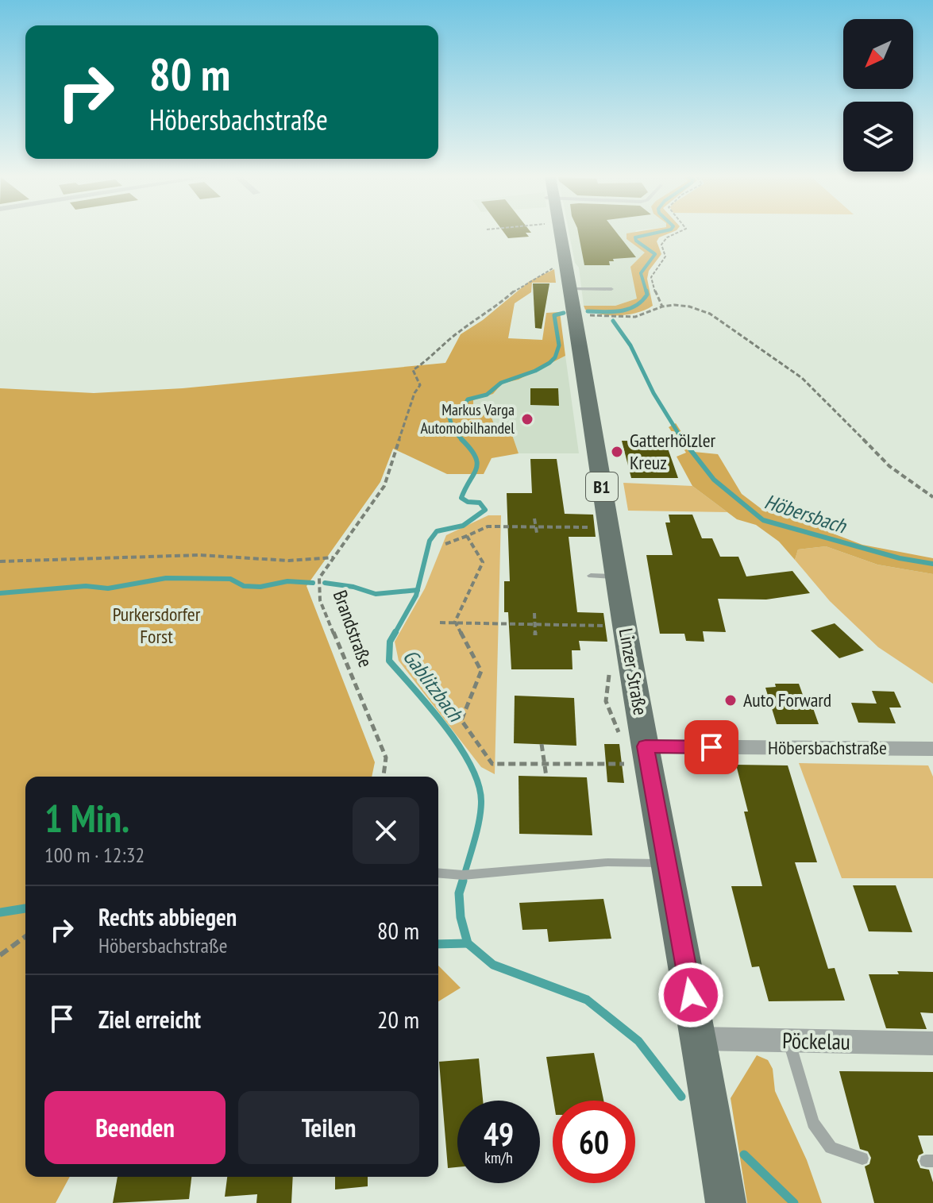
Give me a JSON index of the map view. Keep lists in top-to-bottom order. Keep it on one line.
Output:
{"streets":{"main road":["B1","Linzer Straße"],"street":["Höbersbachstraße","Pöckelau"],"path":["Brandstraße"]},"crossings":[["Brandstraße","Linzer Straße"],["Linzer Straße","Höbersbachstraße"],["Linzer Straße","Pöckelau"]],"water":["Höbersbach","Gablitzbach"],"parks":["Purkersdorfer Forst"],"places":["Markus Varga Automobilhandel","Gatterhölzler Kreuz","Auto Forward"],"north":"bottom left","page":{"turn":["80 m","Höbersbachstraße"],"heading":["1 Min.","100 m · 12:32"],"list":[{"name":"Rechts abbiegen","note":"Höbersbachstraße","value":"80 m"},{"name":"Ziel erreicht","value":"20 m"}],"buttons":["Beenden","Teilen"],"speed":"49 km/h","limit":"60"}}
